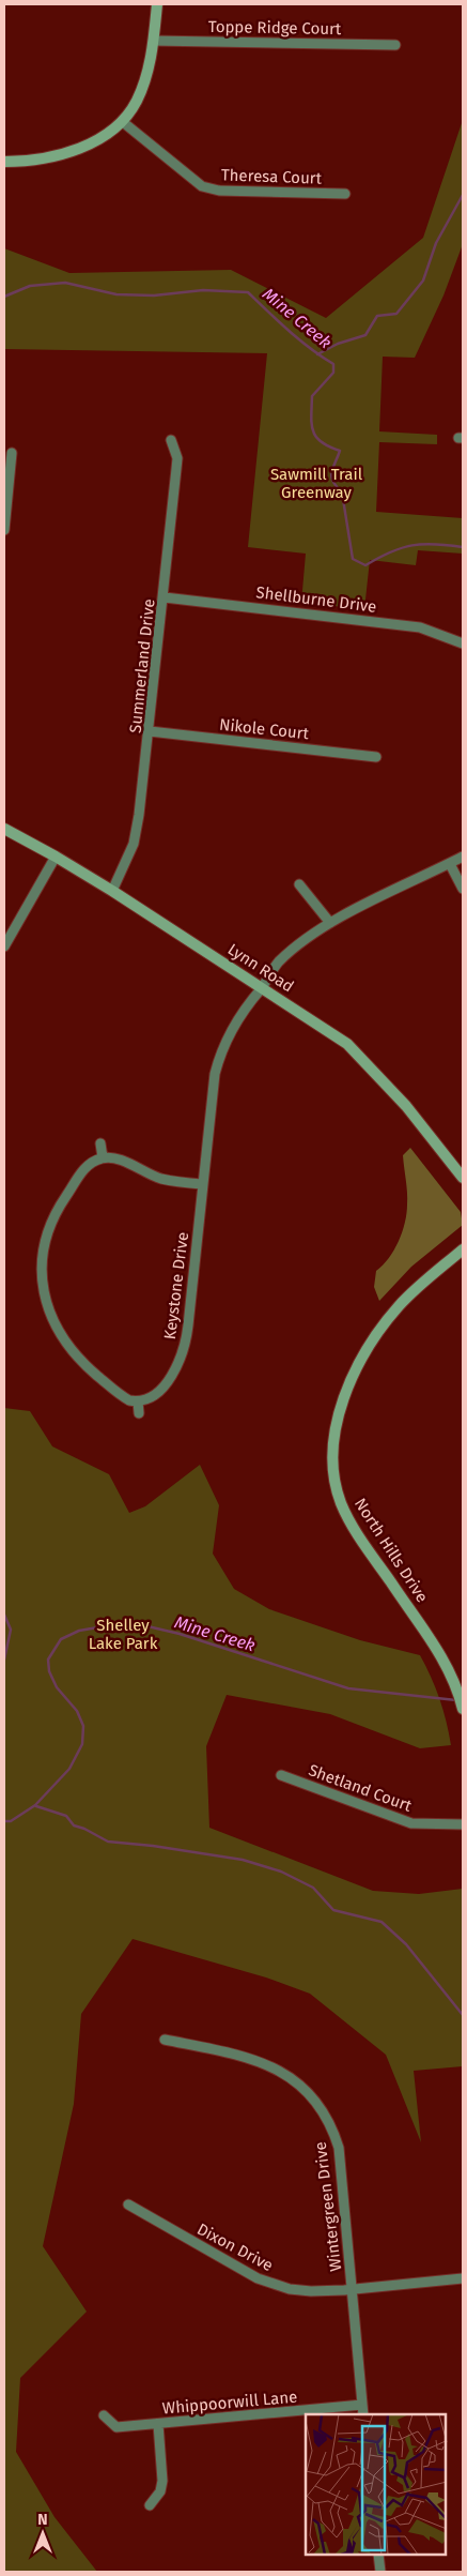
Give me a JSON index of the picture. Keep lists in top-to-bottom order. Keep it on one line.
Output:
{"streets":{"main road":["Lynn Road","North Hills Drive"],"street":["Toppe Ridge Court","Theresa Court","Shellburne Drive","Summerland Drive","Nikole Court","Keystone Drive","Shetland Court","Wintergreen Drive","Dixon Drive","Whippoorwill Lane"]},"crossings":[["Shellburne Drive","Summerland Drive"],["Summerland Drive","Nikole Court"],["Summerland Drive","Lynn Road"],["Lynn Road","Keystone Drive"],["Wintergreen Drive","Dixon Drive"],["Wintergreen Drive","Whippoorwill Lane"]],"water":["Mine Creek"],"parks":["Sawmill Trail Greenway","Shelley Lake Park"],"north":"top"}
